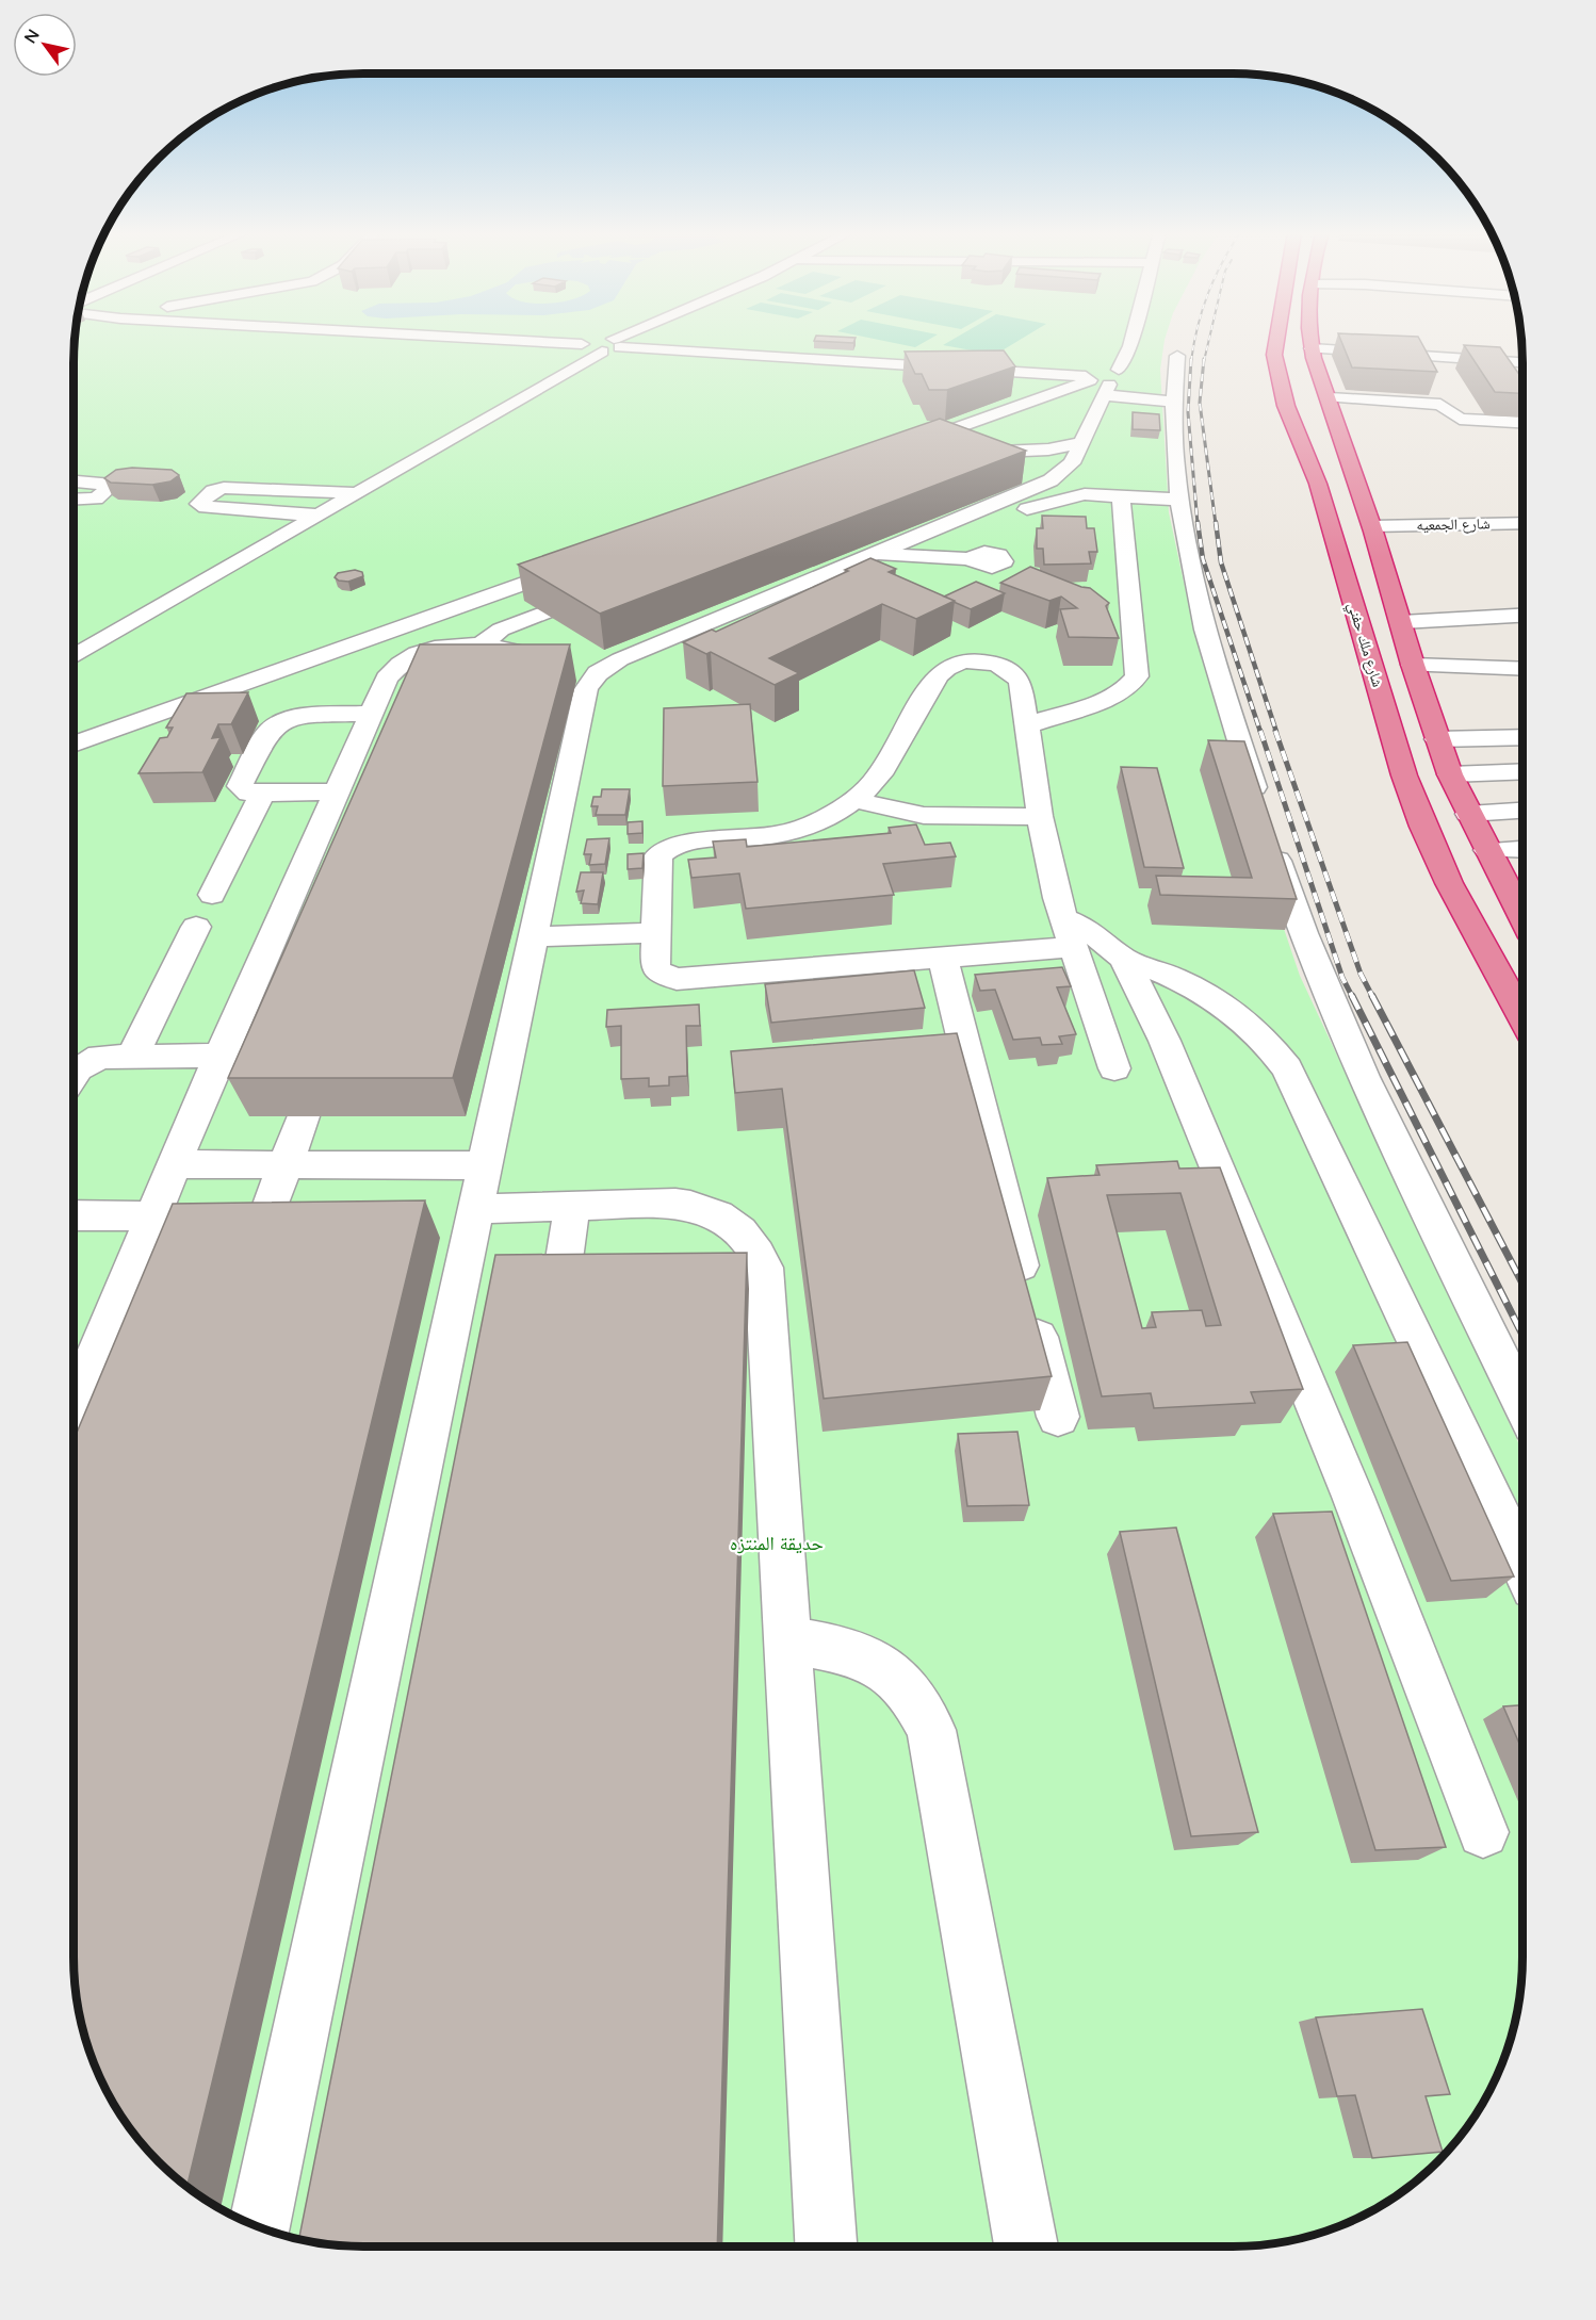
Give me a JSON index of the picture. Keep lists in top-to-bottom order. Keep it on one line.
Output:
{"streets":{"highway":["شارع ملك حفني"],"street":["شارع الجمعيه"]},"crossings":[["شارع الجمعيه","شارع ملك حفني"]],"parks":["حديقة المنتزه"],"north":"top left"}
